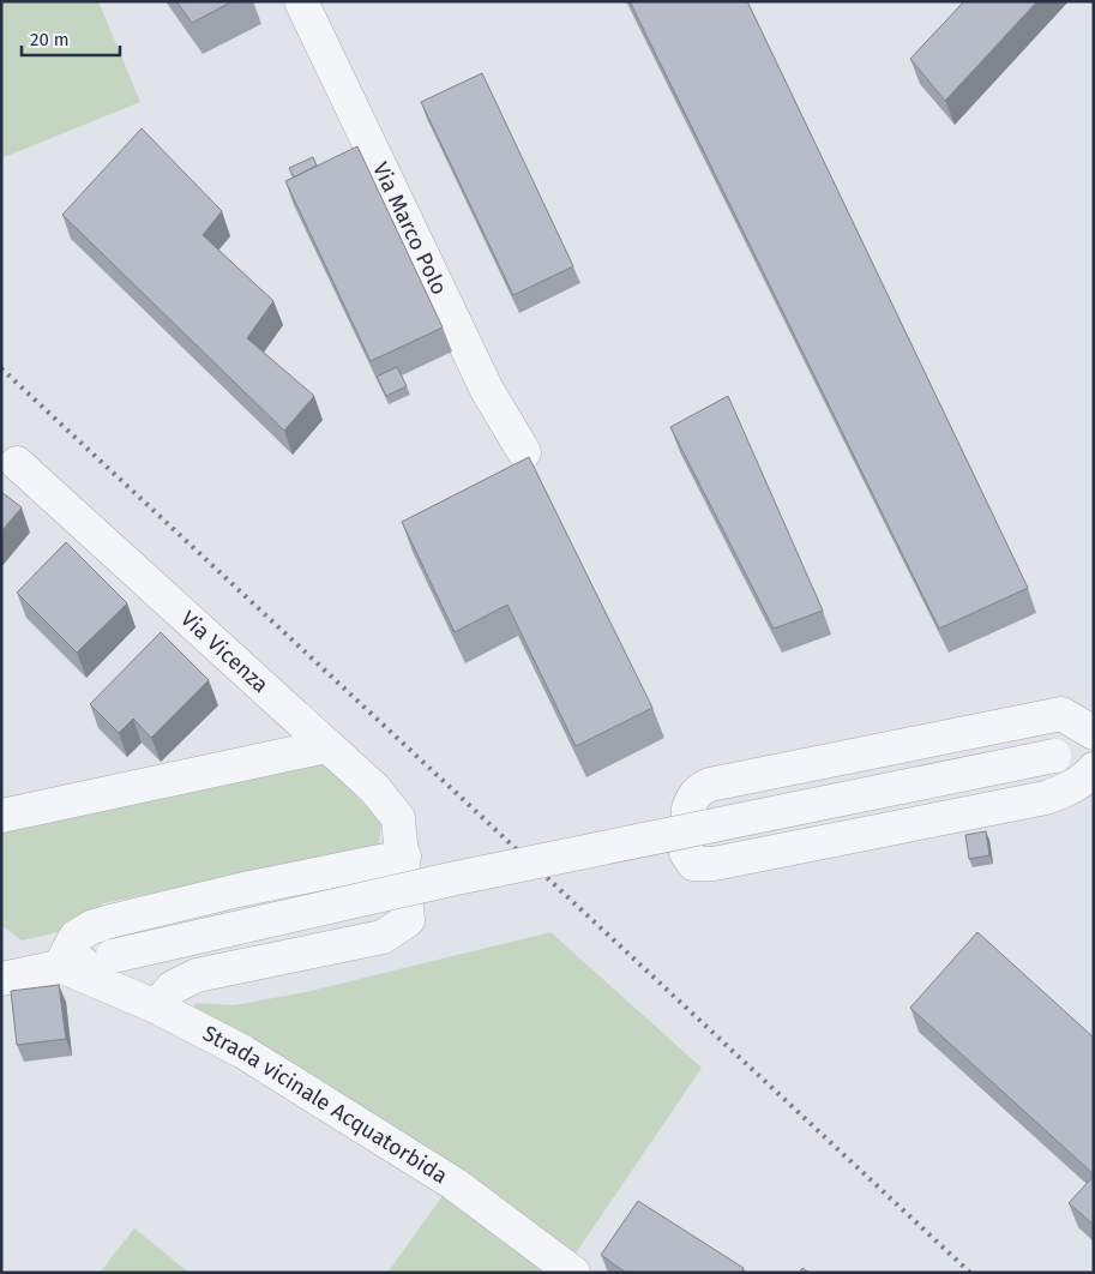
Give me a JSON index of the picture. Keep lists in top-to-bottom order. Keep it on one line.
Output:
{"streets":{"street":["Via Marco Polo","Via Vicenza","Strada vicinale Acquatorbida"]},"crossings":[["Via Vicenza","Strada vicinale Acquatorbida"]],"scale_bar":"20 m"}
